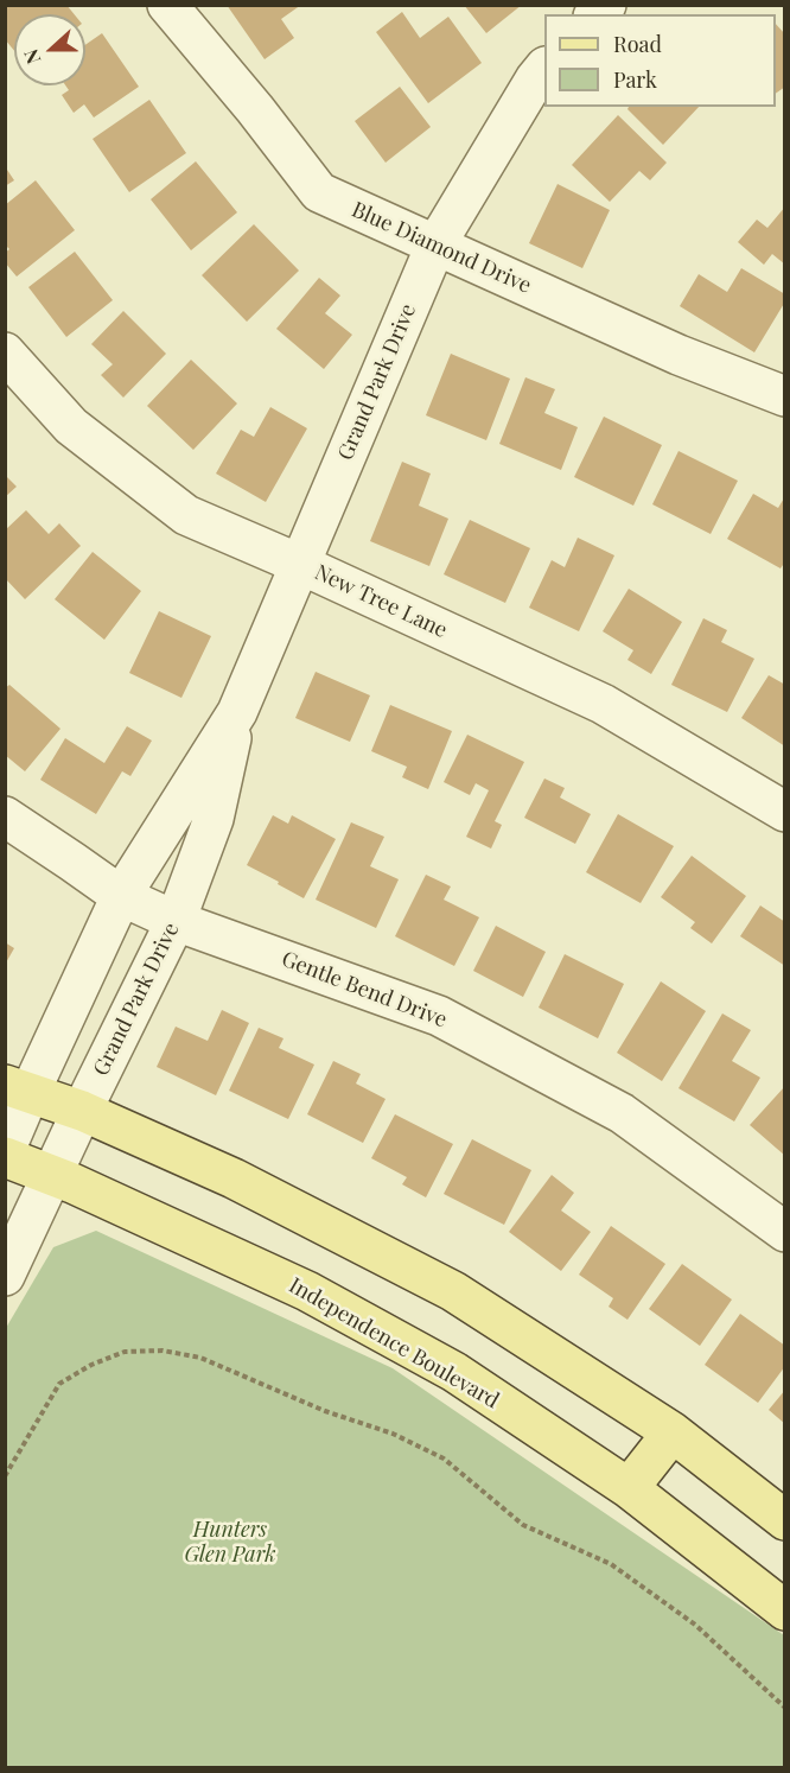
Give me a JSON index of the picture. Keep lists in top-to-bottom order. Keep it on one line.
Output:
{"streets":{"main road":["Independence Boulevard"],"street":["Blue Diamond Drive","Grand Park Drive","New Tree Lane","Gentle Bend Drive"]},"crossings":[["Blue Diamond Drive","Grand Park Drive"],["Grand Park Drive","New Tree Lane"],["Grand Park Drive","Gentle Bend Drive"],["Grand Park Drive","Independence Boulevard"]],"parks":["Hunters Glen Park"],"legend":["Road","Park"],"north":"left"}
